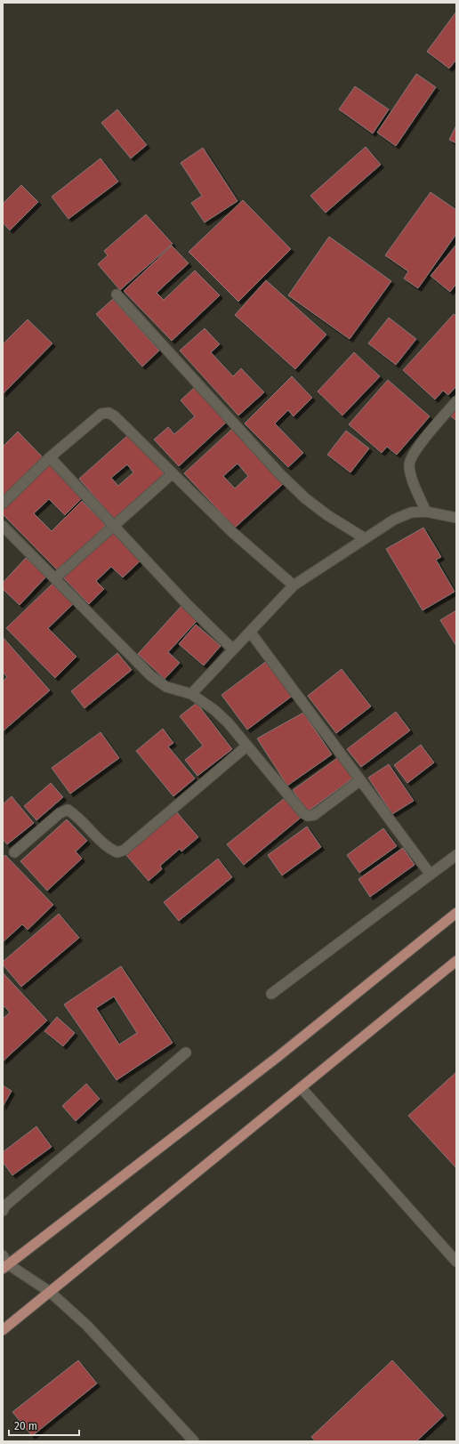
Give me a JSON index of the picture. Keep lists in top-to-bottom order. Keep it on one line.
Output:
{"scale_bar":"20 m"}
